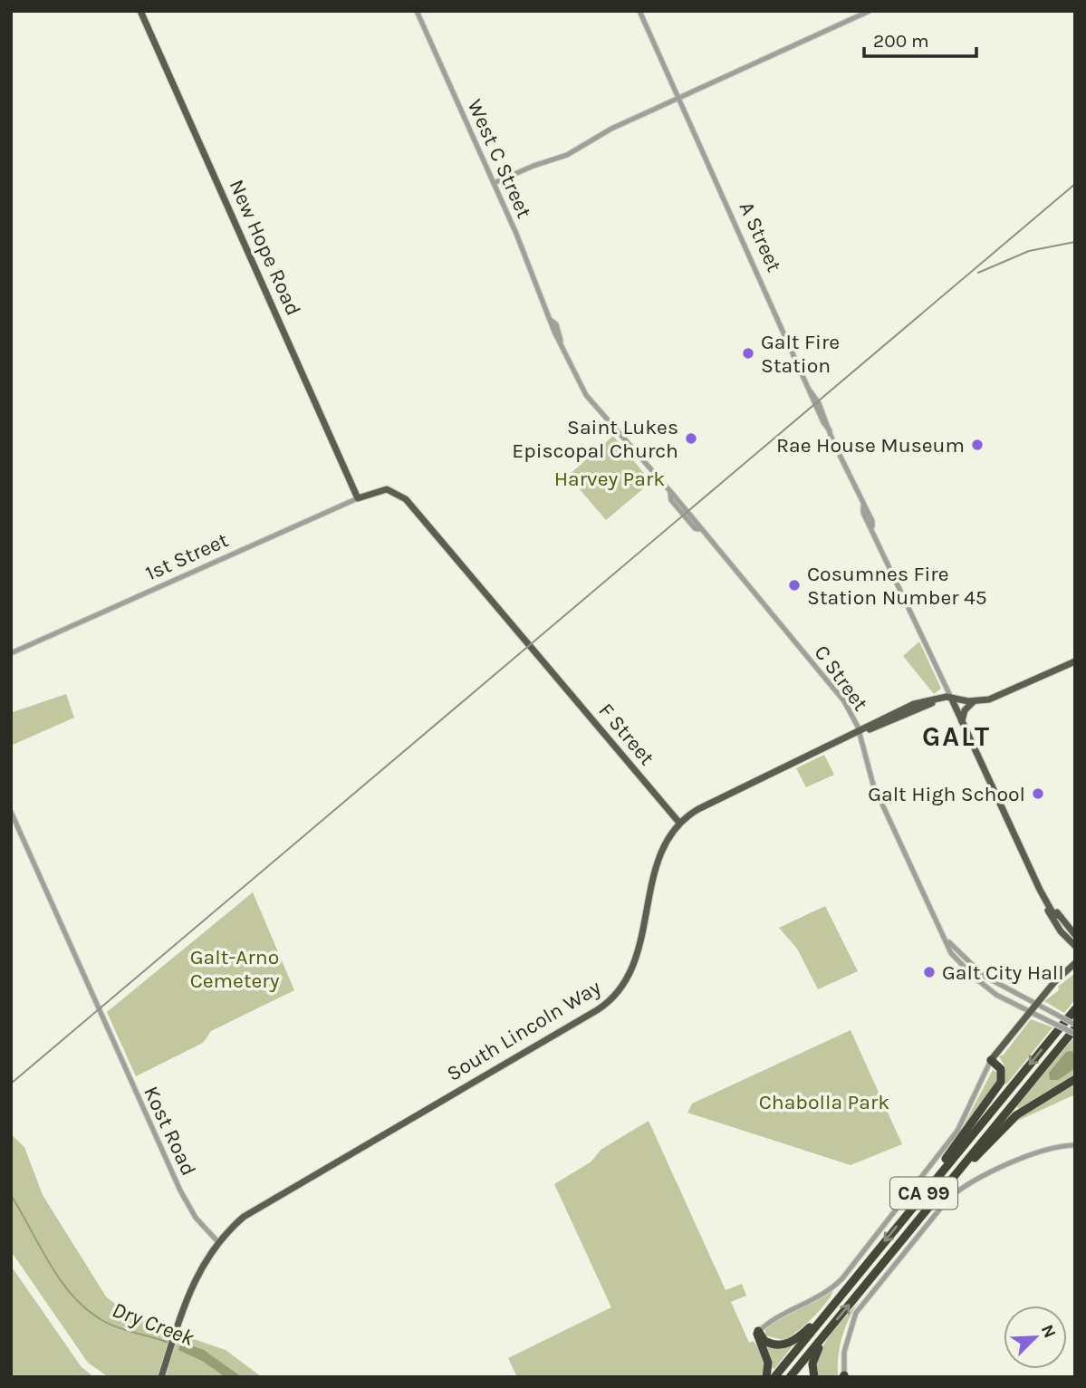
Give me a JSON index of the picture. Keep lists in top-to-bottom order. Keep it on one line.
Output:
{"streets":{"highway":["CA 99"],"main road":["A Street","New Hope Road","1st Street","F Street","South Lincoln Way"],"street":["West C Street","C Street","Kost Road"]},"crossings":[["West C Street","C Street"],["A Street","South Lincoln Way"],["New Hope Road","1st Street"],["1st Street","F Street"],["C Street","South Lincoln Way"],["C Street","CA 99"],["F Street","South Lincoln Way"],["South Lincoln Way","Kost Road"]],"districts":["GALT"],"water":["Dry Creek"],"parks":["Harvey Park","Galt-Arno Cemetery","Chabolla Park"],"places":["Galt Fire Station","Saint Lukes Episcopal Church","Rae House Museum","Cosumnes Fire Station Number 45","Galt High School","Galt City Hall"],"scale_bar":"200 m","north":"top right"}
